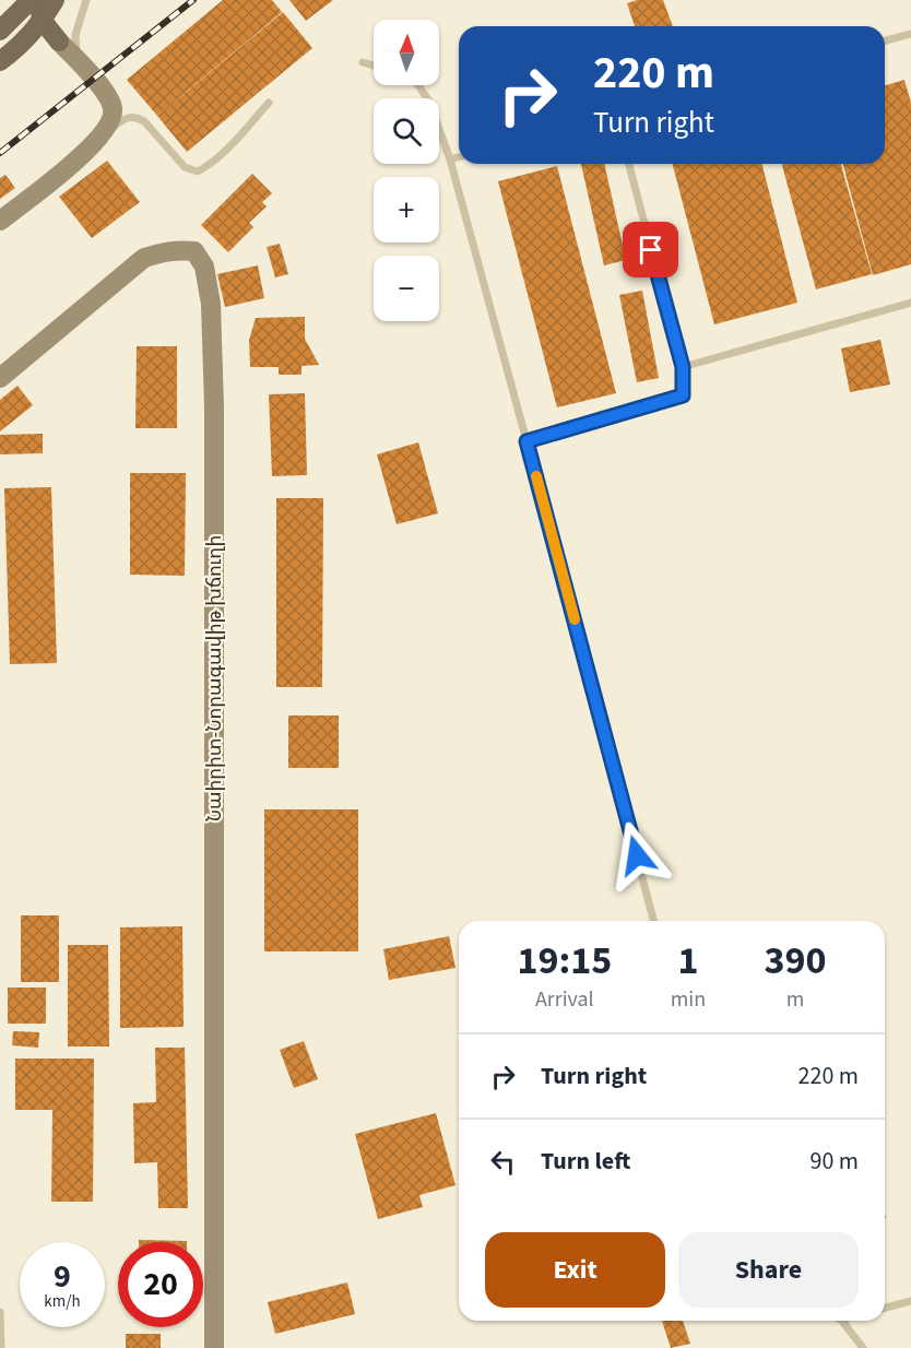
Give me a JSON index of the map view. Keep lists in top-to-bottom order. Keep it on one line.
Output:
{"streets":{"street":["Նաիրիտ-Նորագավիթ խճուղի"]},"north":"top","page":{"map_buttons":["+","−"],"turn":["220 m","Turn right"],"eta":["19:15","Arrival","1","min","390","m"],"list":[{"name":"Turn right","value":"220 m"},{"name":"Turn left","value":"90 m"}],"buttons":["Exit","Share"],"speed":"9 km/h","limit":"20"}}
